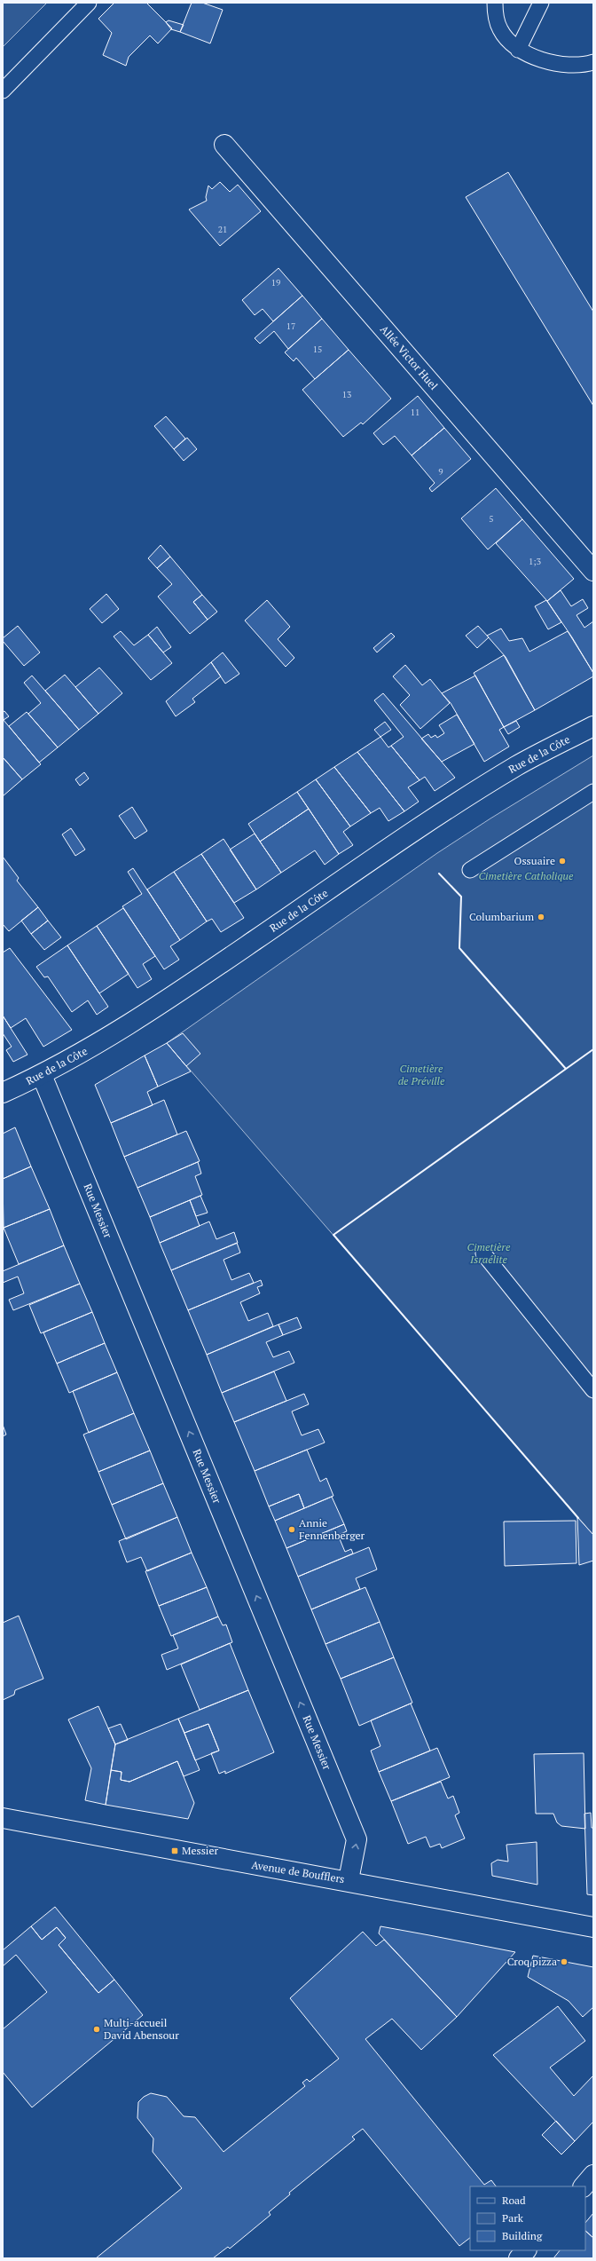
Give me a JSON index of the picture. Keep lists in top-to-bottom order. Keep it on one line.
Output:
{"streets":{"street":["Allée Victor Huel","Rue de la Côte","Rue Messier","Avenue de Boufflers"]},"crossings":[["Rue de la Côte","Rue Messier"],["Rue Messier","Avenue de Boufflers"]],"one_way":["Rue Messier"],"parks":["Cimetière Catholique","Cimetière de Préville","Cimetière Israélite"],"places":{"other":["Ossuaire","Columbarium","Annie Fennenberger","Croq pizza","Multi-accueil David Abensour"],"transit":["Messier"]},"house_numbers":["21","19","17","15","13","11","9","5","1;3"],"legend":["Road","Park","Building"]}
